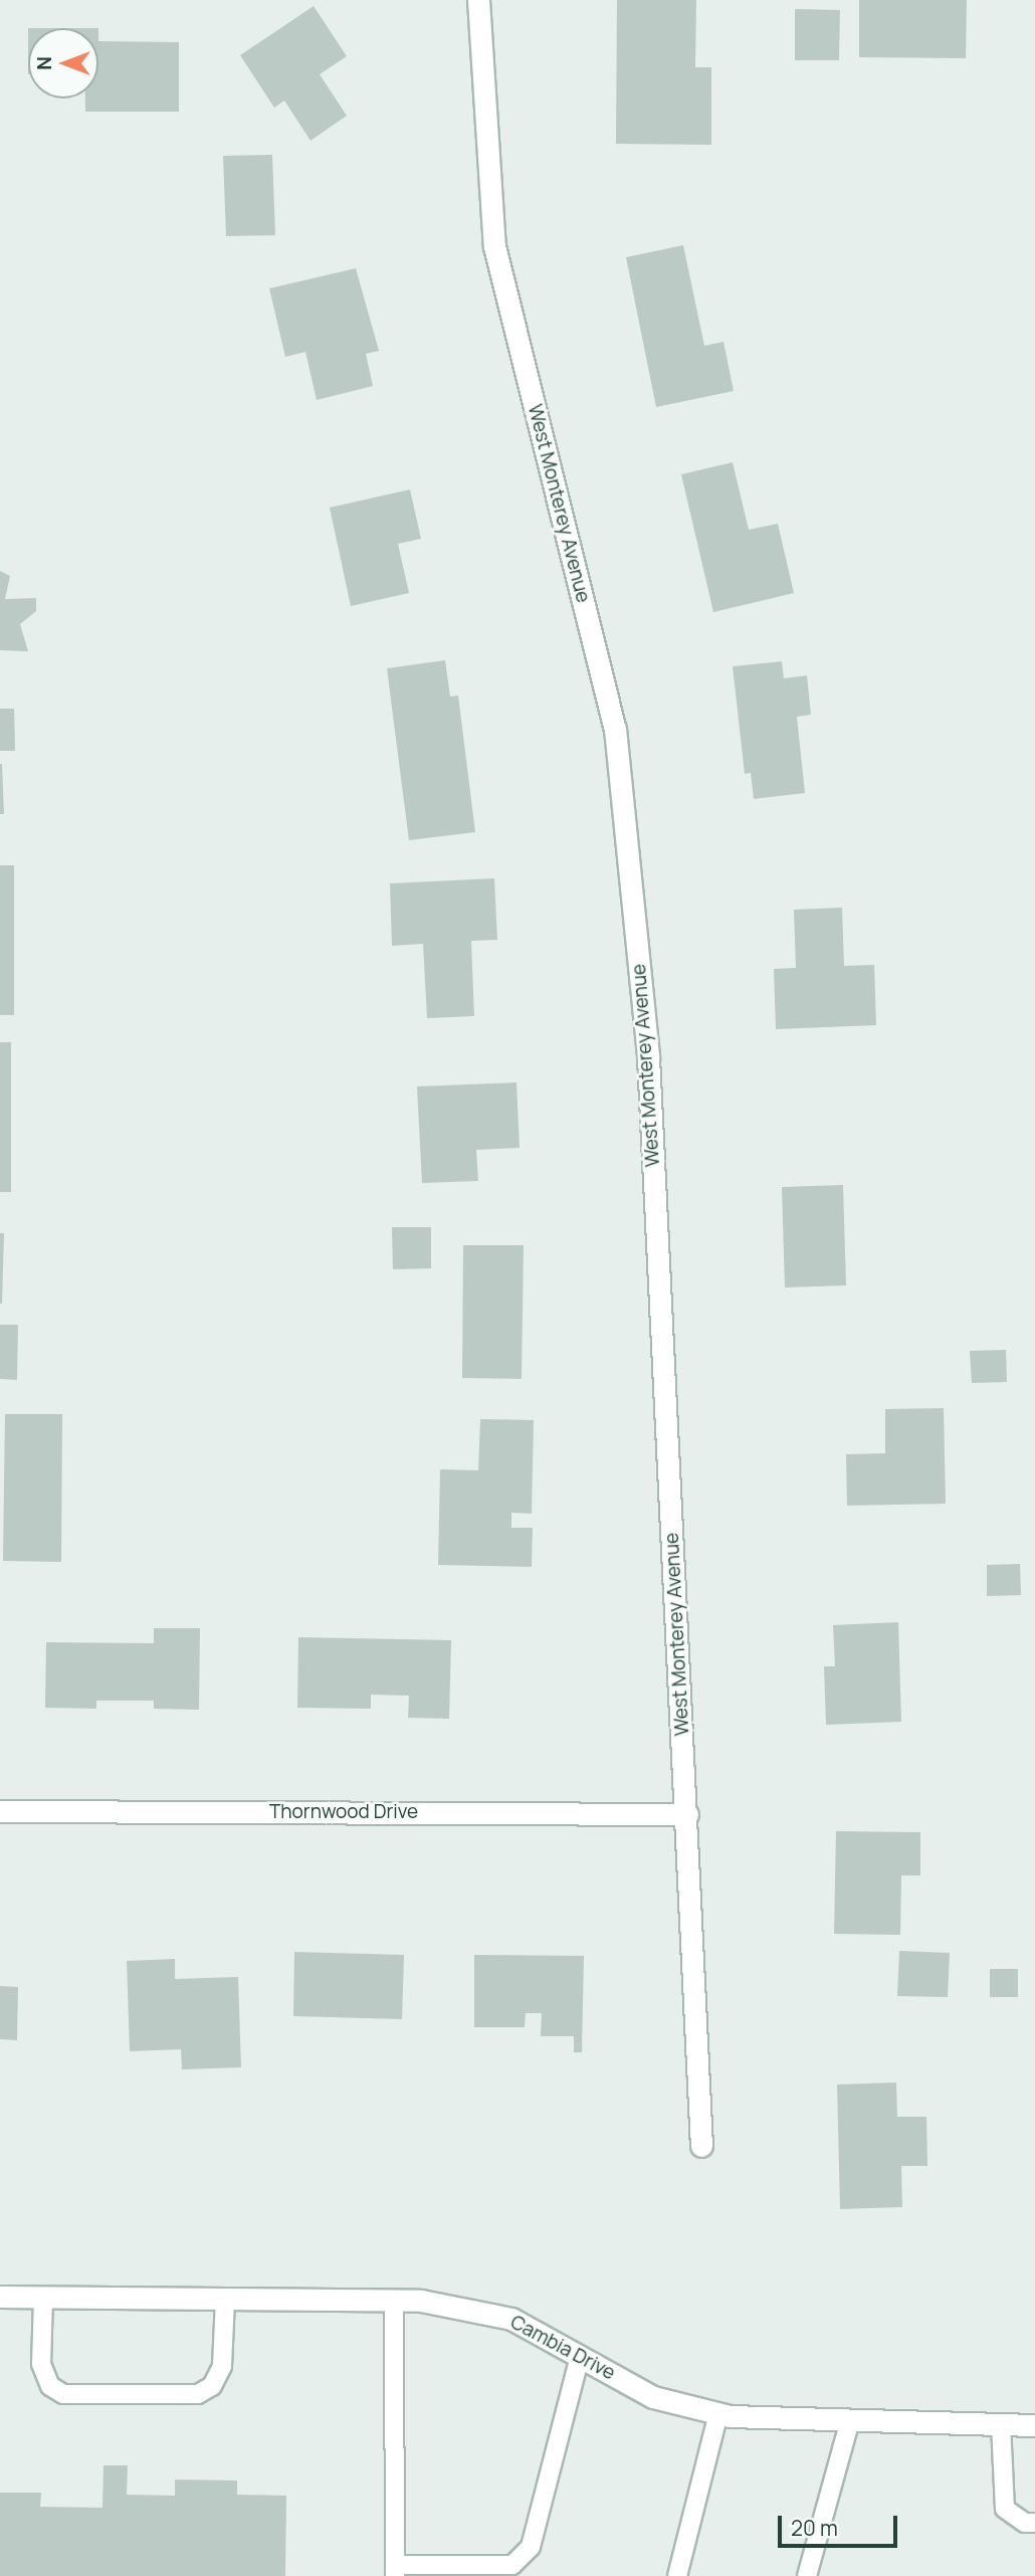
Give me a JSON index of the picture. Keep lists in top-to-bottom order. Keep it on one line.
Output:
{"streets":{"street":["West Monterey Avenue","Thornwood Drive","Cambia Drive"]},"crossings":[["West Monterey Avenue","Thornwood Drive"]],"scale_bar":"20 m","north":"left"}
